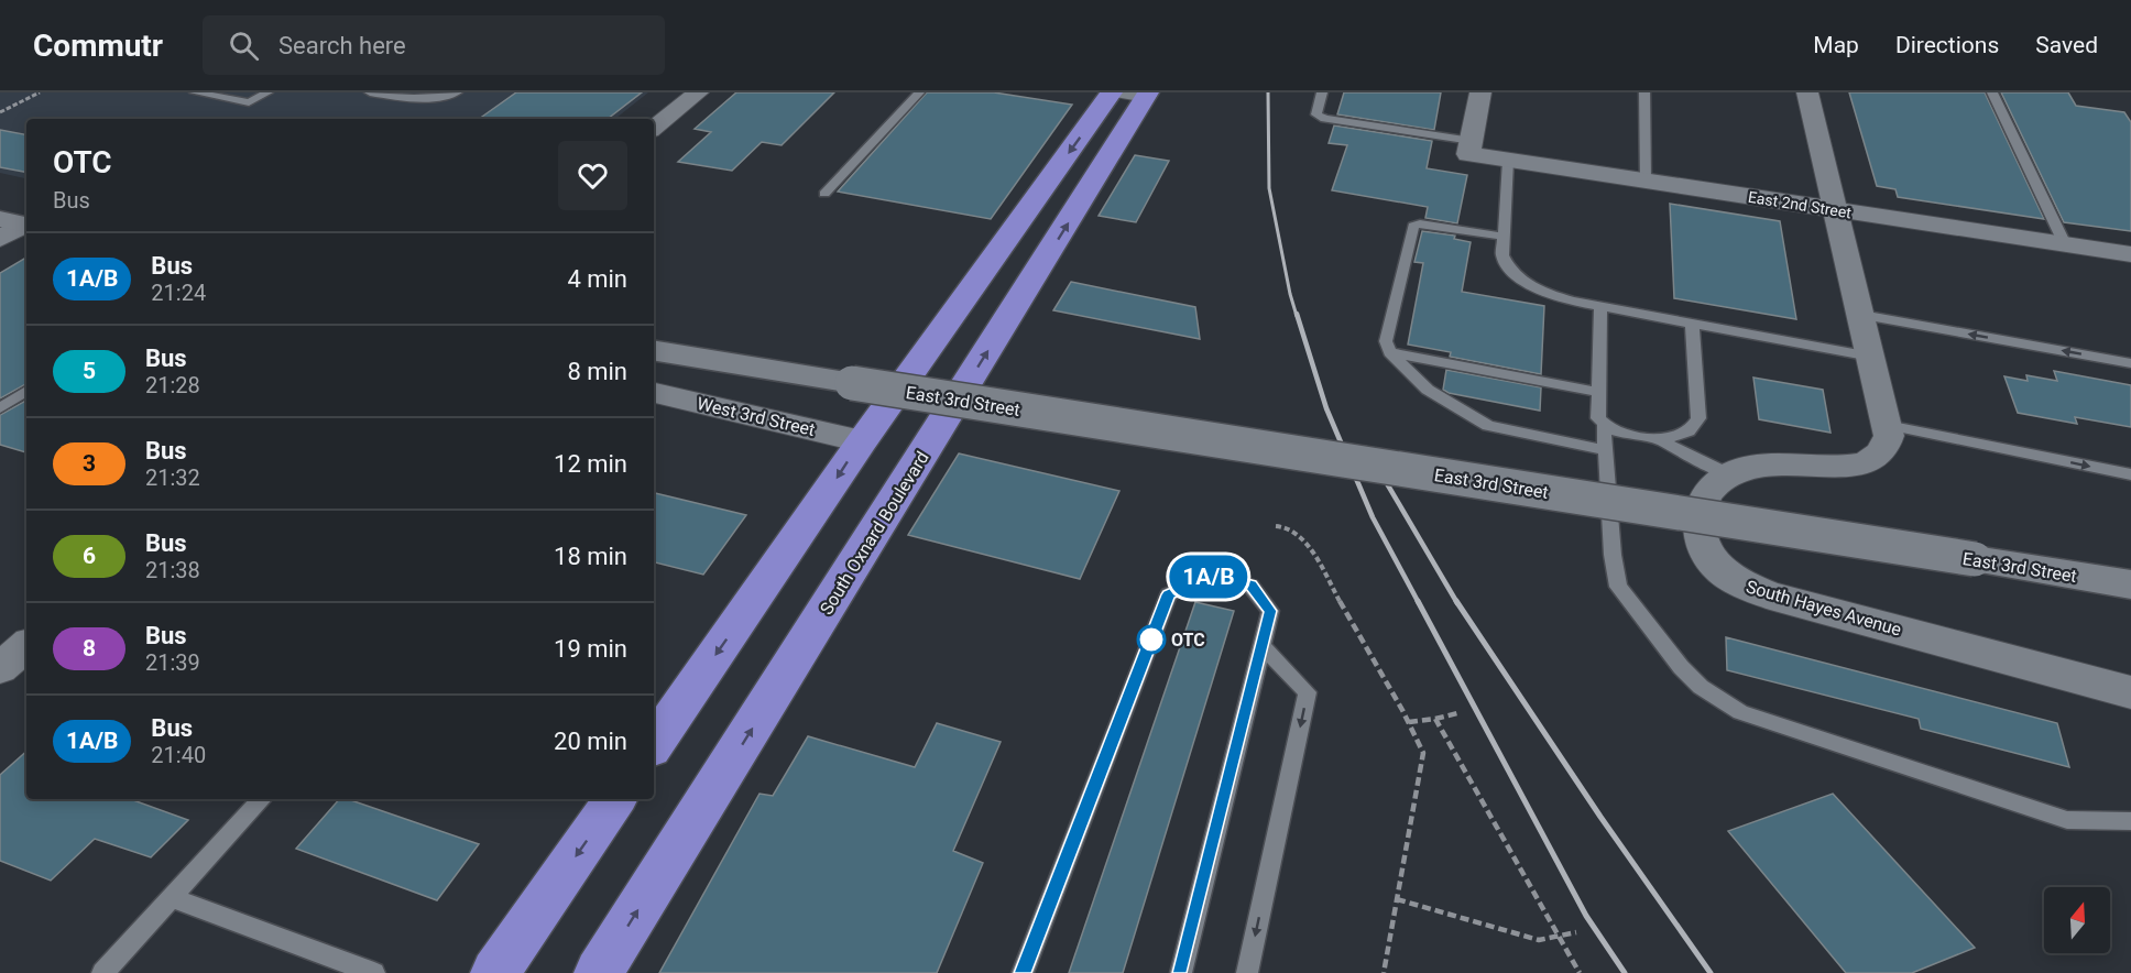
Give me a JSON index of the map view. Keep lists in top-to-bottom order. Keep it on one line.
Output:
{"streets":{"main road":["South Oxnard Boulevard"],"street":["East 2nd Street","East 3rd Street","West 3rd Street","South Hayes Avenue"]},"places":["OTC"],"lines":["bus line 1A/B"],"north":"top","page":{"header":"Commutr","search":"Search here","nav":["Map","Directions","Saved"],"on_map":"1A/B","heading":["OTC","Bus"],"list":[{"mark":"1A/B","name":"Bus","note":"21:24","value":"4 min"},{"mark":"5","name":"Bus","note":"21:28","value":"8 min"},{"mark":"3","name":"Bus","note":"21:32","value":"12 min"},{"mark":"6","name":"Bus","note":"21:38","value":"18 min"},{"mark":"8","name":"Bus","note":"21:39","value":"19 min"},{"mark":"1A/B","name":"Bus","note":"21:40","value":"20 min"}]}}
